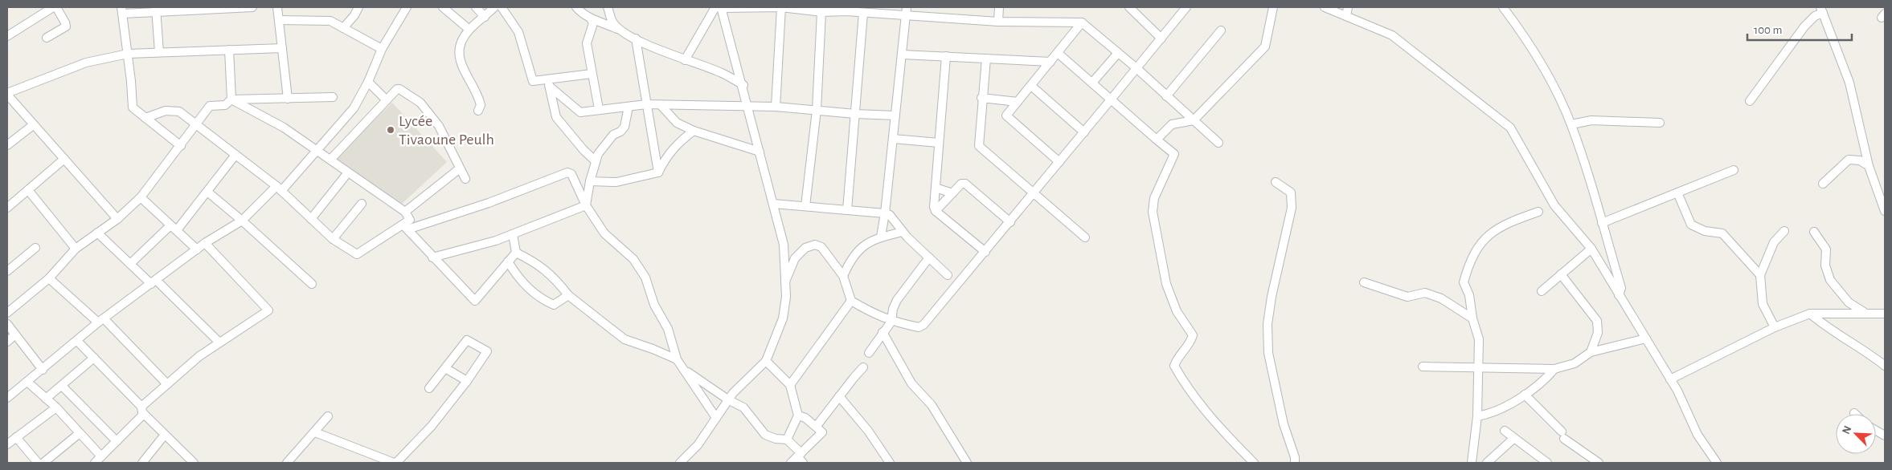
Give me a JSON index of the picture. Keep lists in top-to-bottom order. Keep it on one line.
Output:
{"places":["Lycée Tivaoune Peulh"],"scale_bar":"100 m","north":"top left"}
